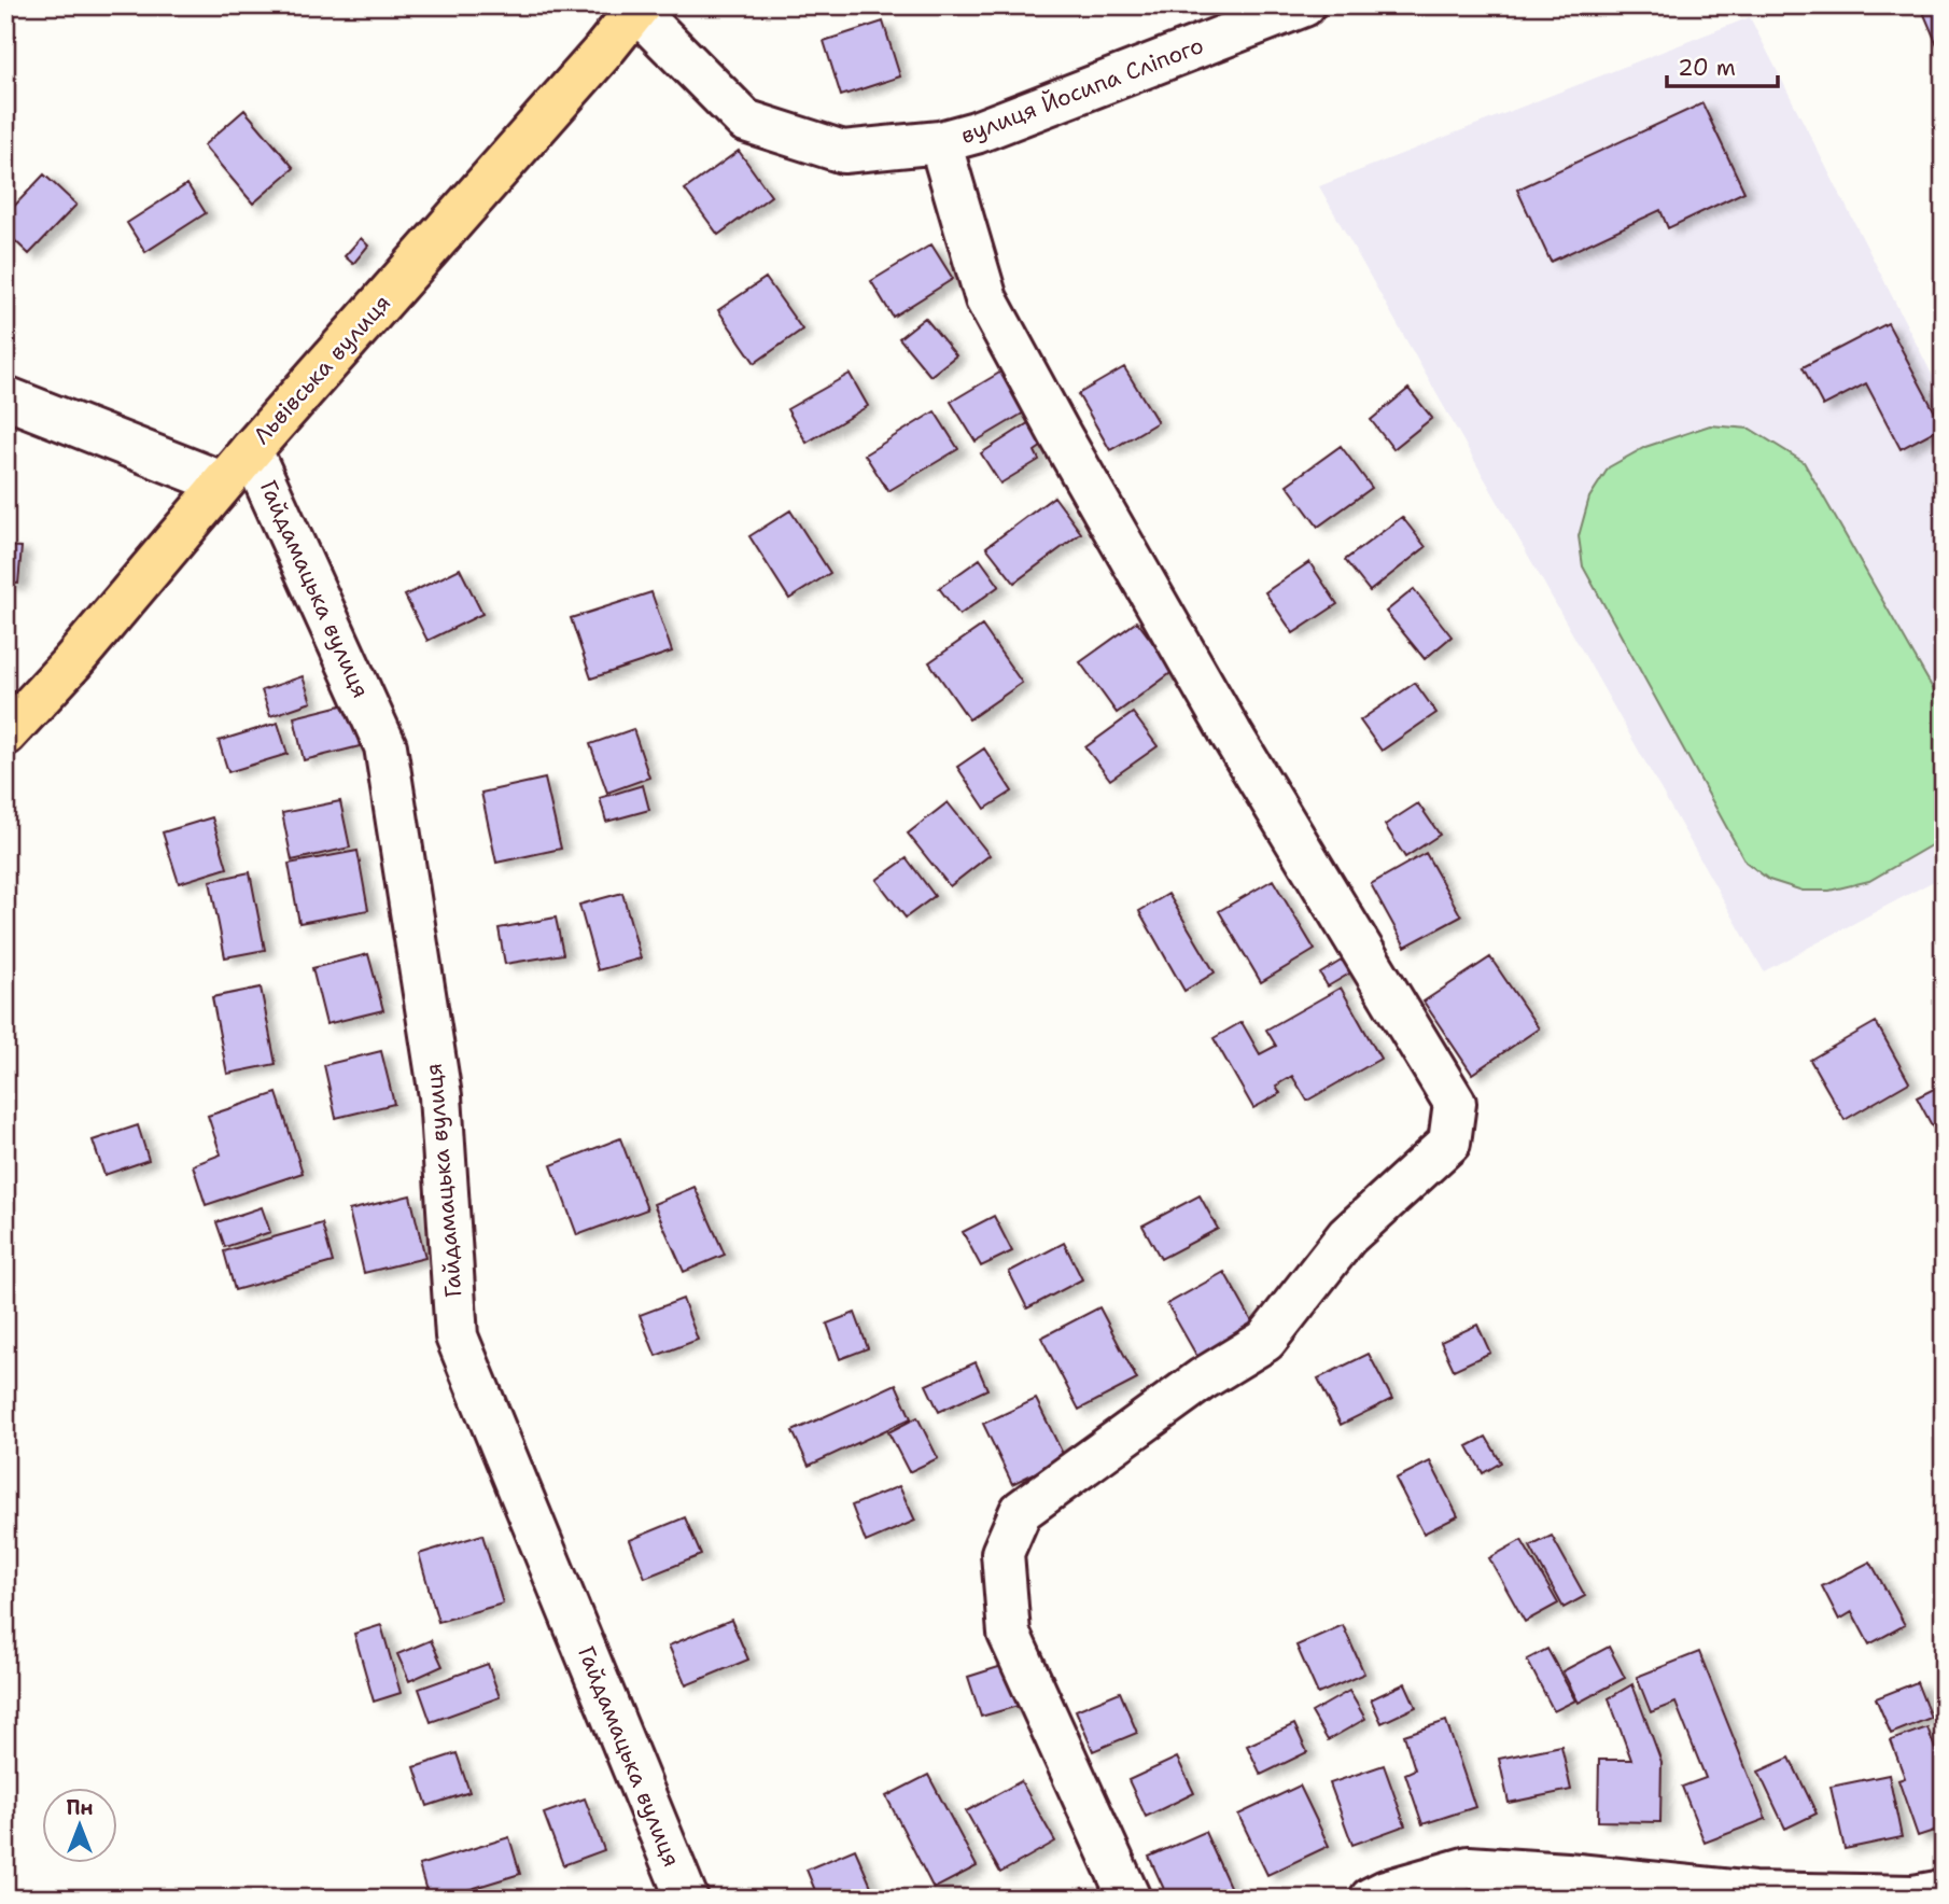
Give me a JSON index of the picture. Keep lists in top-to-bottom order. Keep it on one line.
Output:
{"streets":{"main road":["Львівська вулиця"],"street":["вулиця Йосипа Сліпого","Гайдамацька вулиця"]},"crossings":[["вулиця Йосипа Сліпого","Львівська вулиця"],["Львівська вулиця","Гайдамацька вулиця"]],"scale_bar":"20 m","north":"top"}
